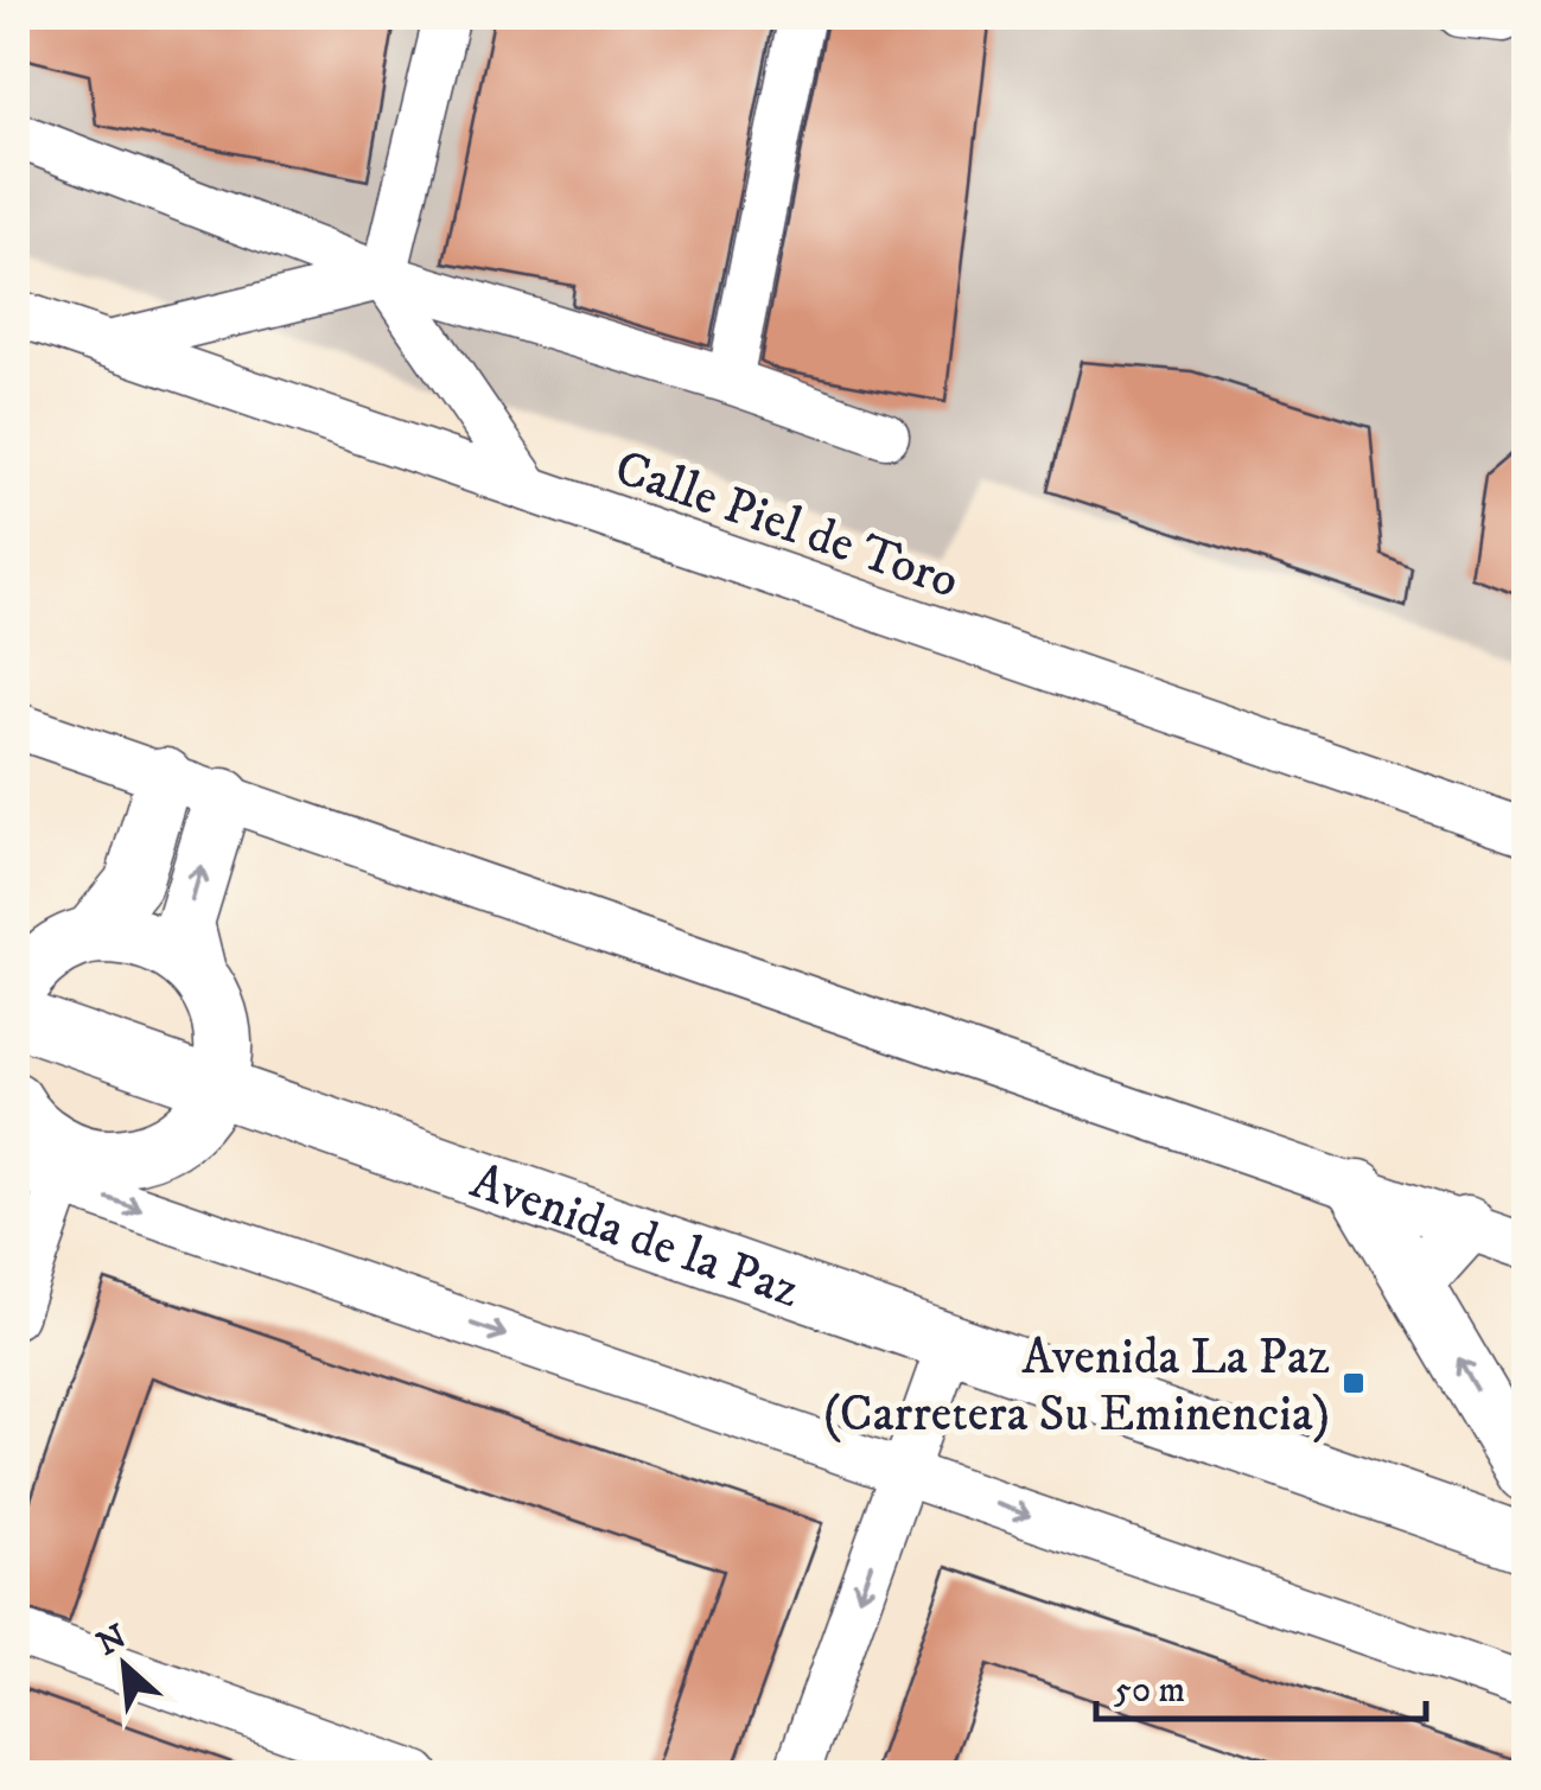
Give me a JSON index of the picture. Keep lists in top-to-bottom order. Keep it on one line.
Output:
{"streets":{"main road":["Avenida de la Paz"],"street":["Calle Piel de Toro"]},"places":{"transit":["Avenida La Paz (Carretera Su Eminencia)"]},"scale_bar":"50 m","north":"top left"}
